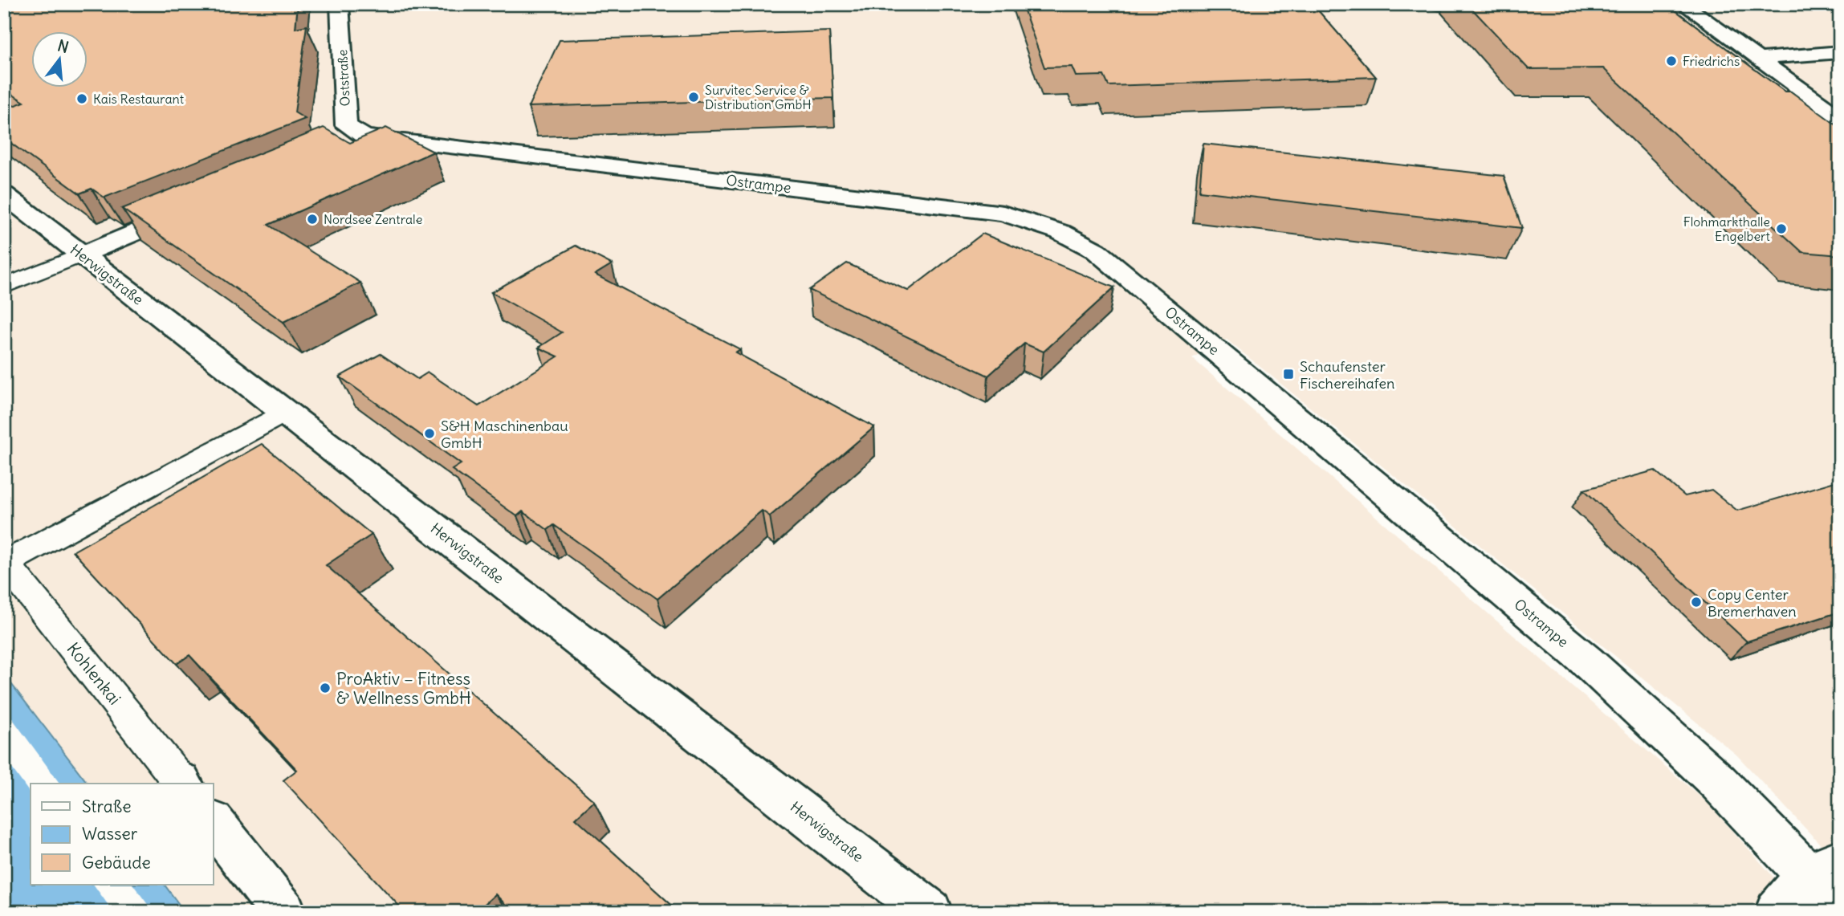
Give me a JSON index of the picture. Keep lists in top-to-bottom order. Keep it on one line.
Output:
{"streets":{"street":["Oststraße","Ostrampe","Herwigstraße"],"lane":["Kohlenkai"]},"crossings":[["Oststraße","Ostrampe"]],"places":{"other":["Friedrichs","Survitec Service & Distribution GmbH","Kais Restaurant","Nordsee Zentrale","Flohmarkthalle Engelbert","S&H Maschinenbau GmbH","Copy Center Bremerhaven","ProAktiv – Fitness & Wellness GmbH"],"transit":["Schaufenster Fischereihafen"]},"legend":["Straße","Wasser","Gebäude"],"north":"top"}
